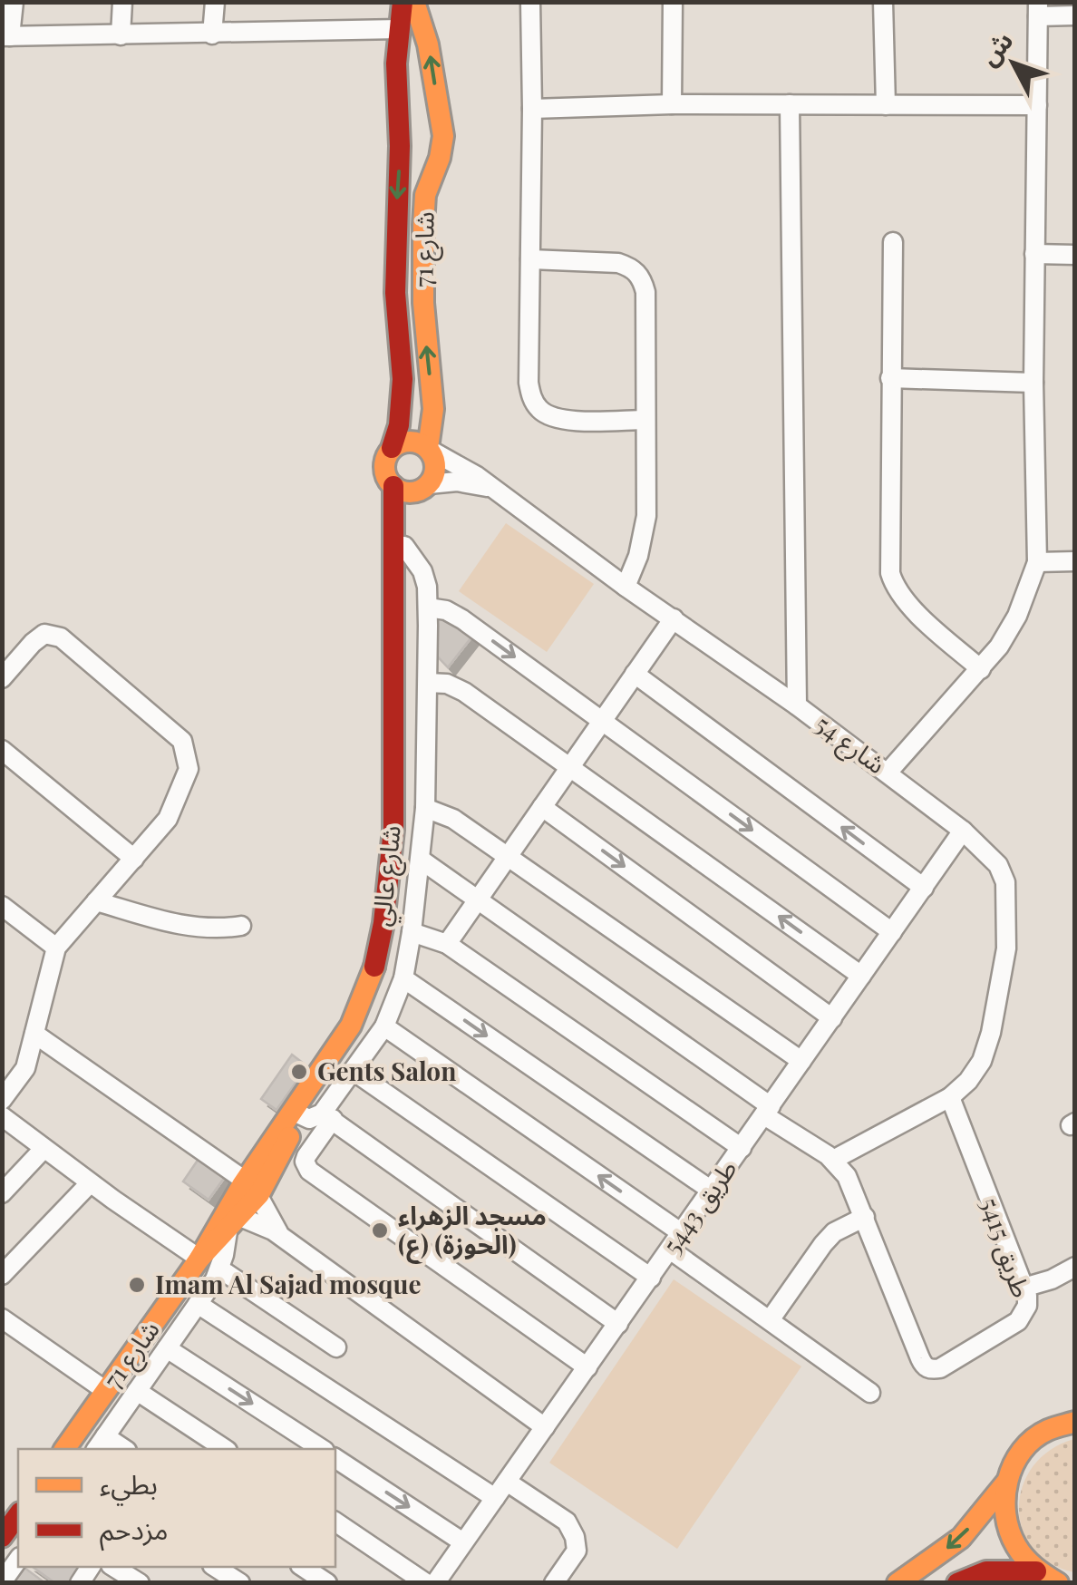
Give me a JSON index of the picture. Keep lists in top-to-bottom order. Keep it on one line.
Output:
{"streets":{"street":["شارع 71","شارع 54","شارع عالي","طريق 5443","طريق 5415"]},"crossings":[["شارع 71","شارع 54"],["شارع 71","شارع عالي"],["شارع 54","شارع عالي"],["شارع 54","طريق 5443"],["شارع 54","طريق 5415"],["طريق 5443","طريق 5415"]],"places":["Gents Salon","مسجد الزهراء (ع) (الحوزة)","Imam Al Sajad mosque"],"legend":["بطيء","مزدحم"],"north":"top left"}
